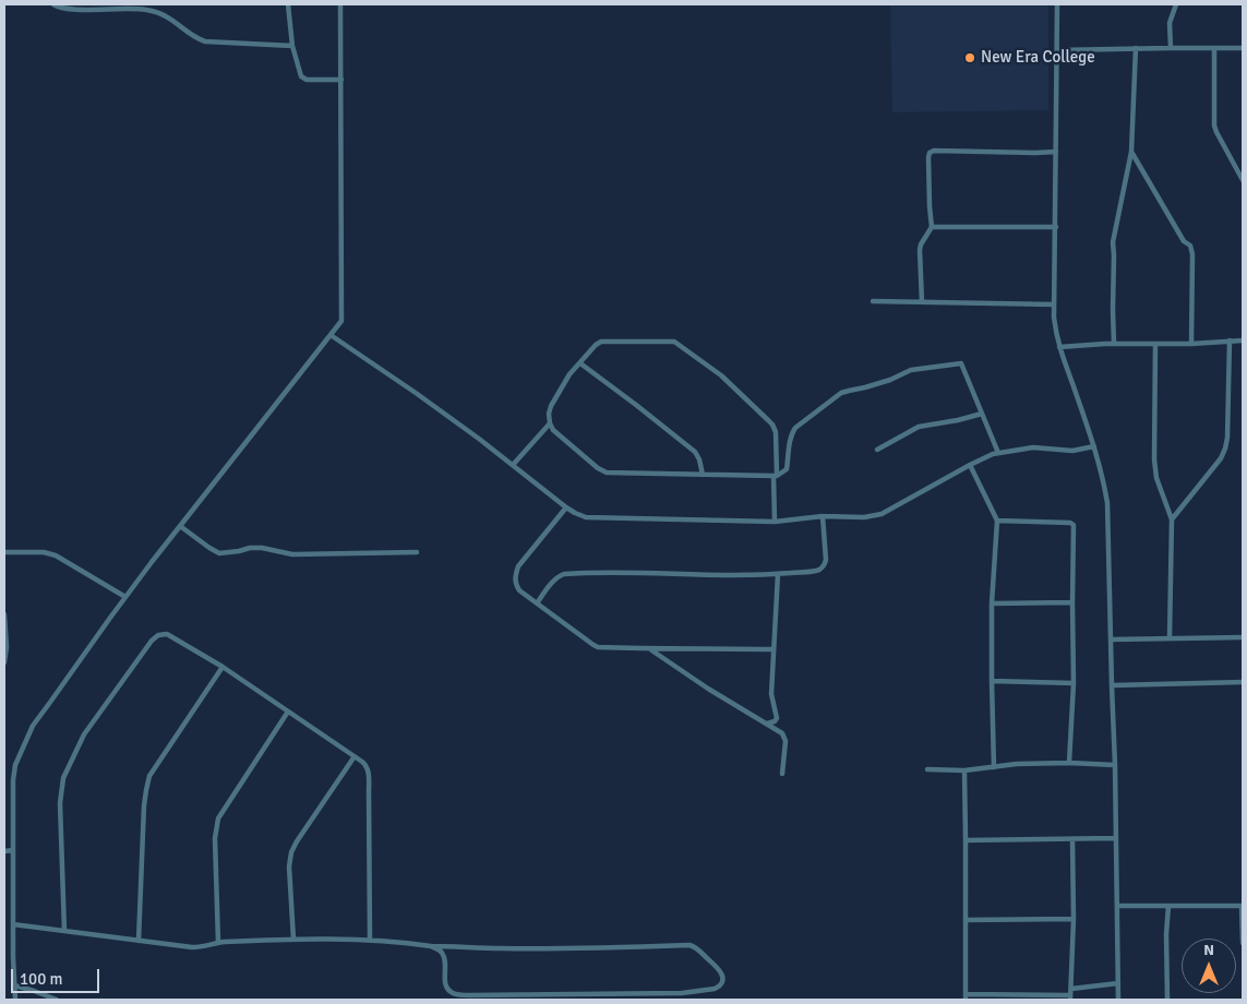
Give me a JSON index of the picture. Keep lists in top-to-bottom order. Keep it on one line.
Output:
{"places":["New Era College"],"scale_bar":"100 m","north":"top"}
